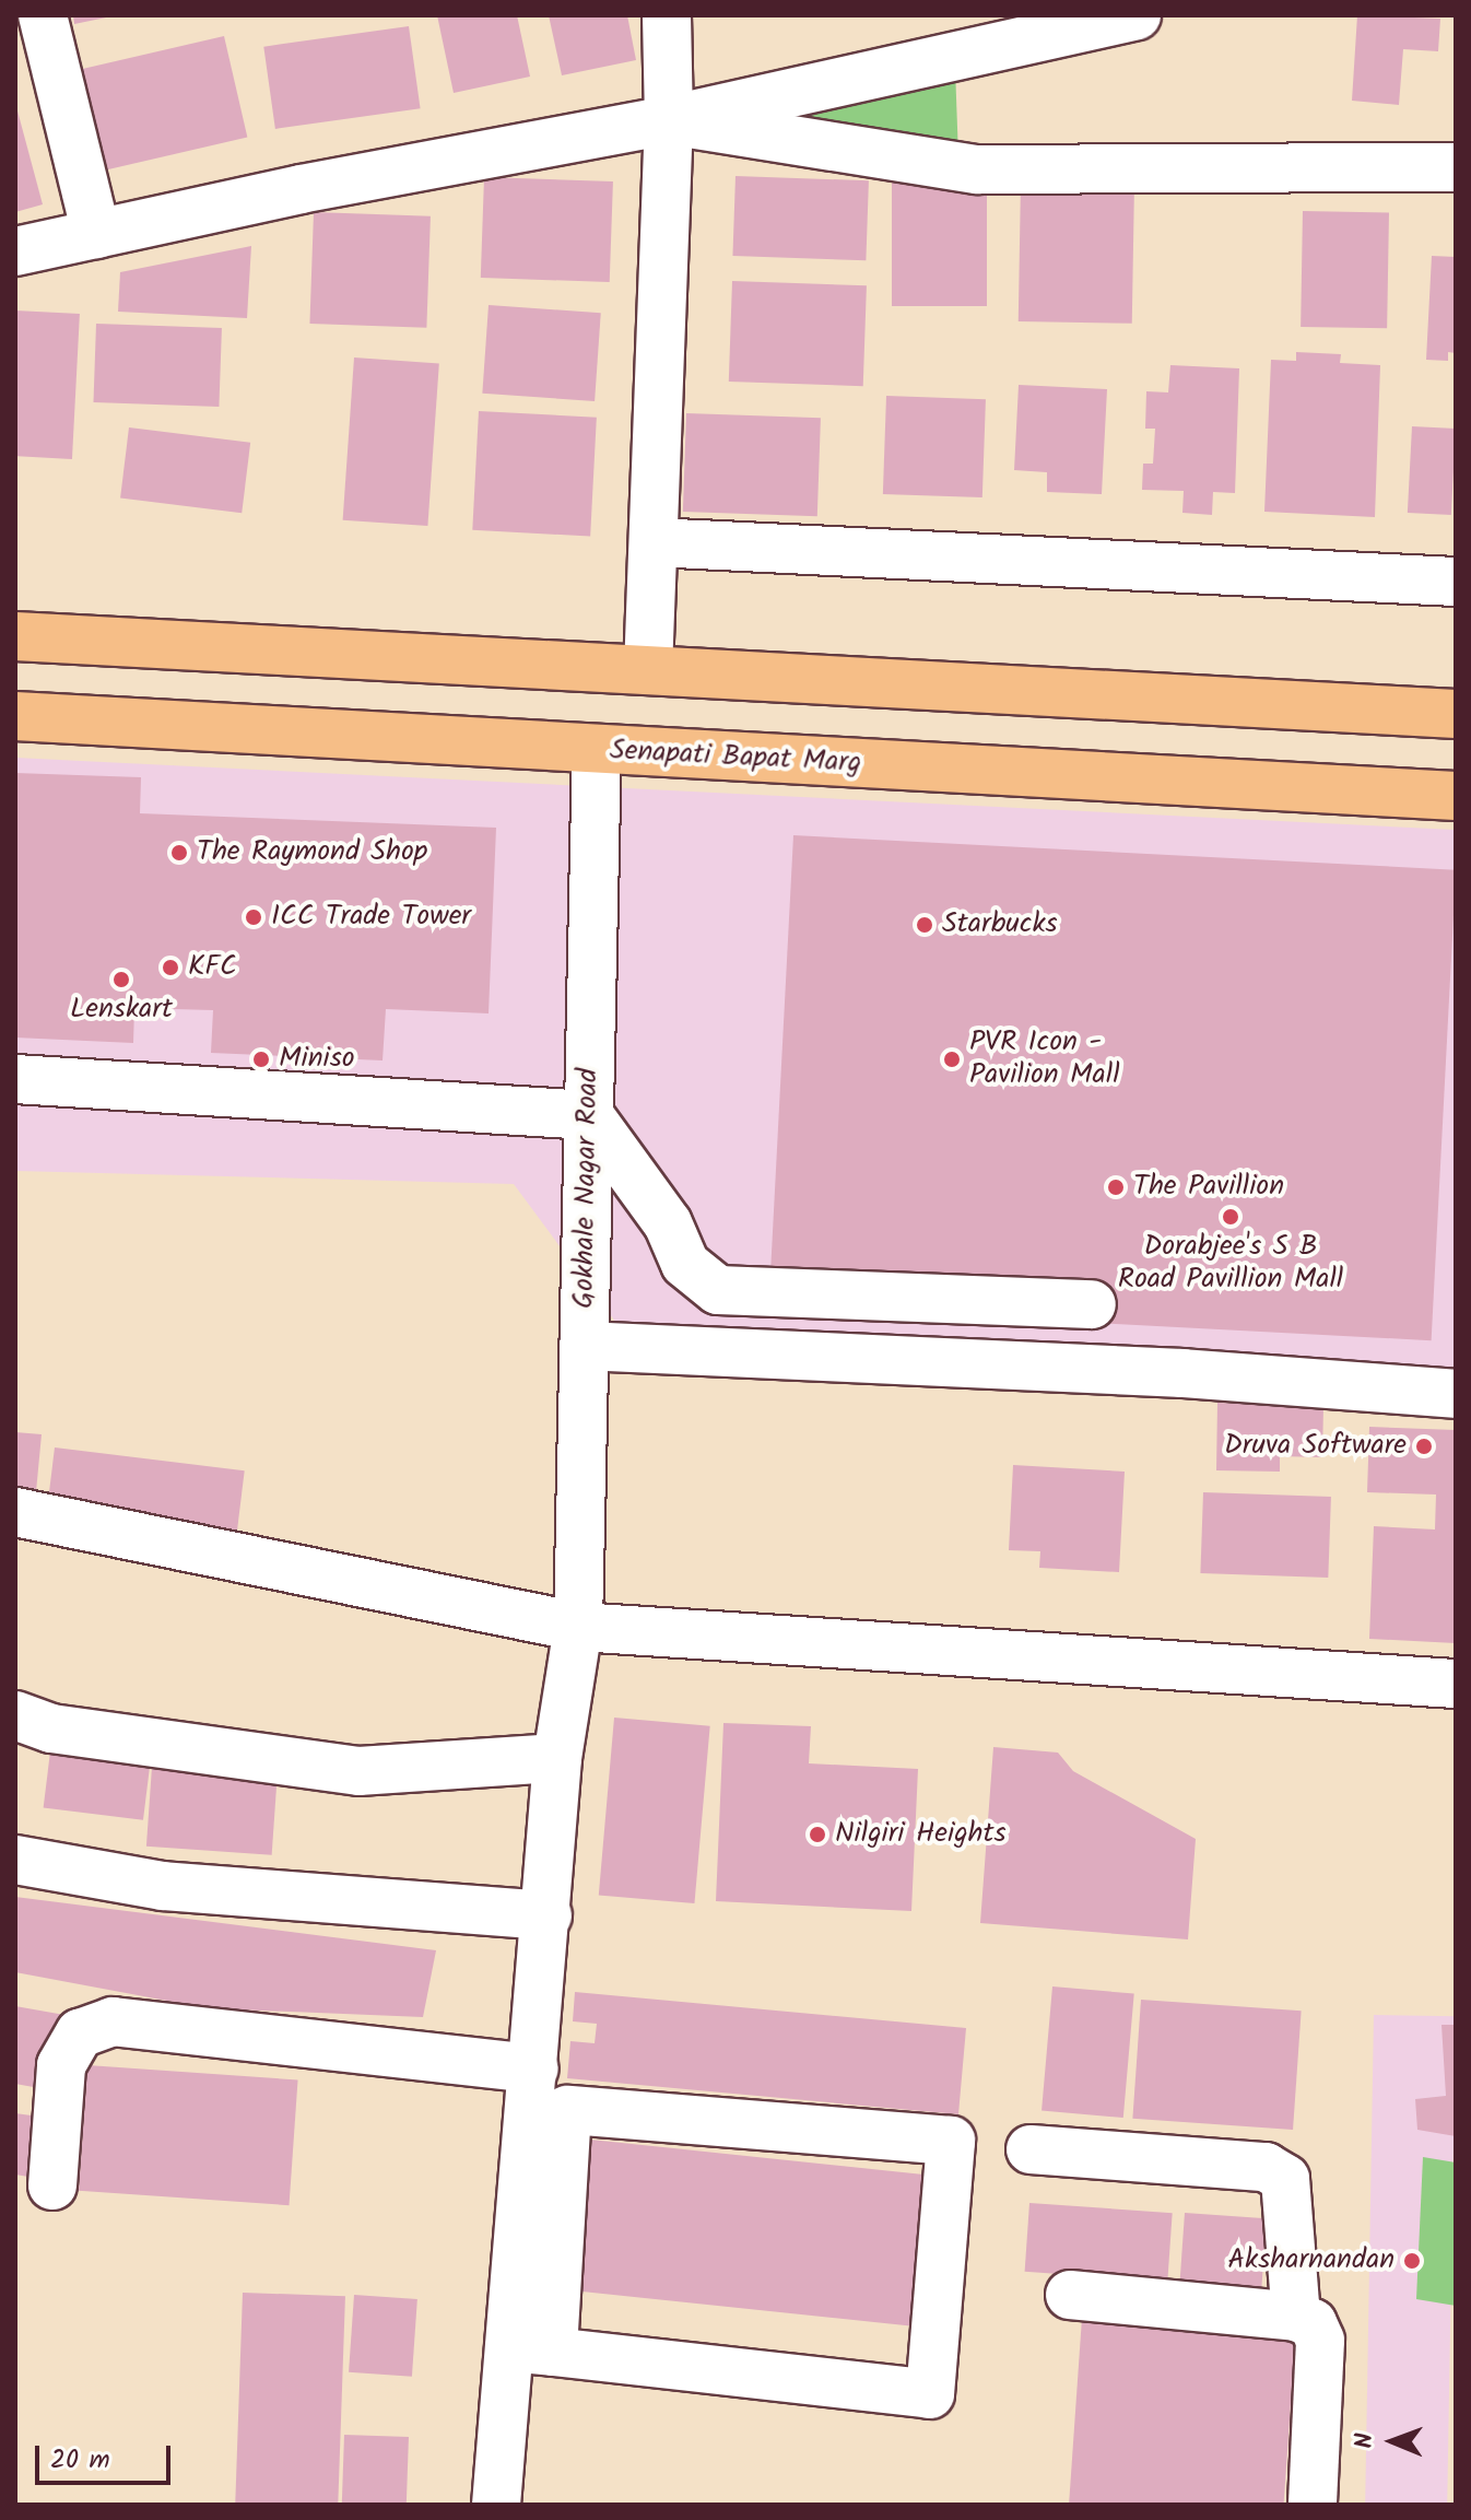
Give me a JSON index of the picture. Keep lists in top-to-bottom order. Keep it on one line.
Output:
{"streets":{"main road":["Senapati Bapat Marg"],"street":["Gokhale Nagar Road"]},"crossings":[["Senapati Bapat Marg","Gokhale Nagar Road"]],"places":["The Raymond Shop","ICC Trade Tower","Starbucks","KFC","Lenskart","Miniso","PVR Icon - Pavilion Mall","The Pavillion","Dorabjee's S B Road Pavillion Mall","Druva Software","Nilgiri Heights","Aksharnandan"],"scale_bar":"20 m","north":"left"}
